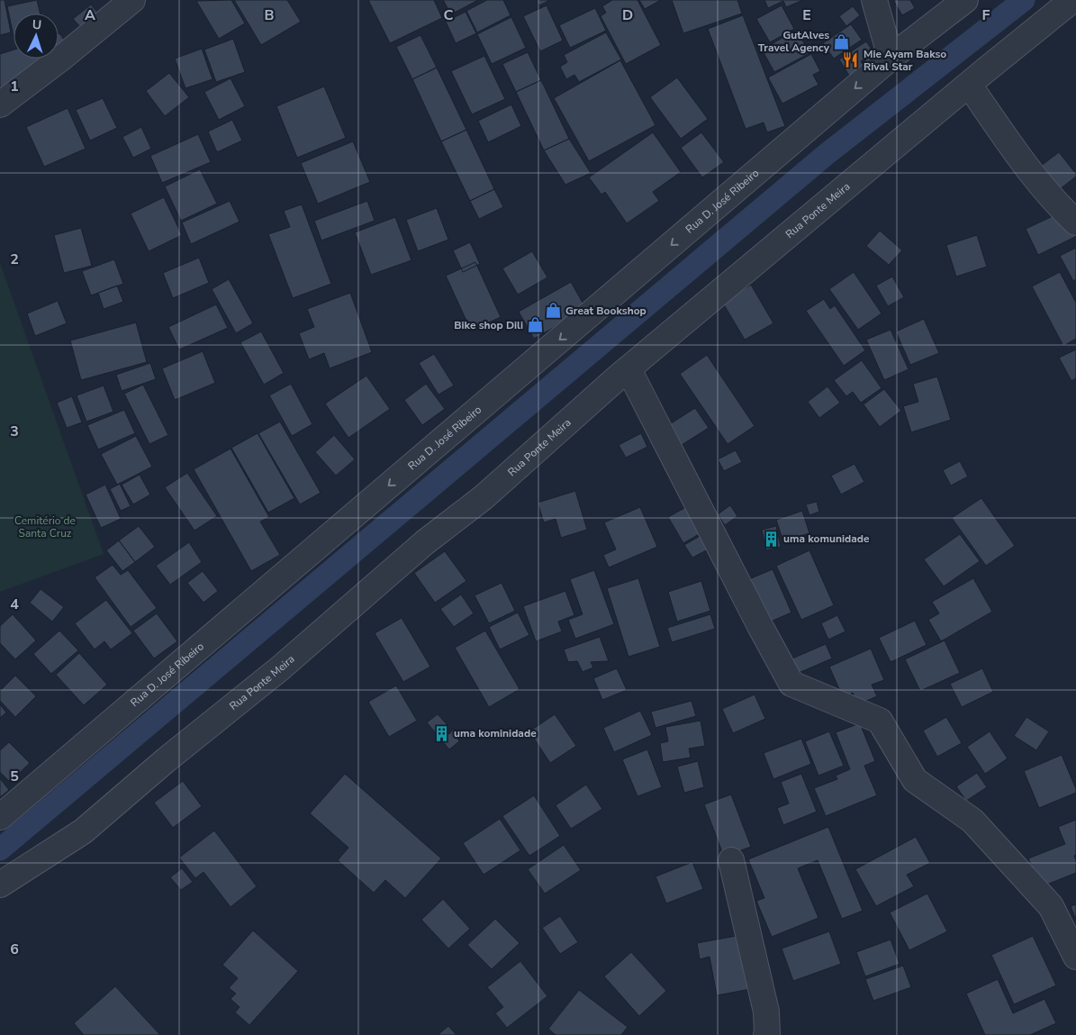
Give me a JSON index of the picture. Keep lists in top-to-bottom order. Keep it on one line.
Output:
{"streets":{"street":["Rua D. José Ribeiro","Rua Ponte Meira"]},"one_way":["Rua D. José Ribeiro"],"parks":["Cemitério de Santa Cruz"],"places":{"shop":["GutAlves Travel Agency","Great Bookshop","Bike shop Dili"],"restaurant":["Mie Ayam Bakso Rival Star"],"building":["uma komunidade","uma kominidade"]},"north":"top","grid":{"columns":["A","B","C","D","E","F"],"rows":["1","2","3","4","5","6"]}}
